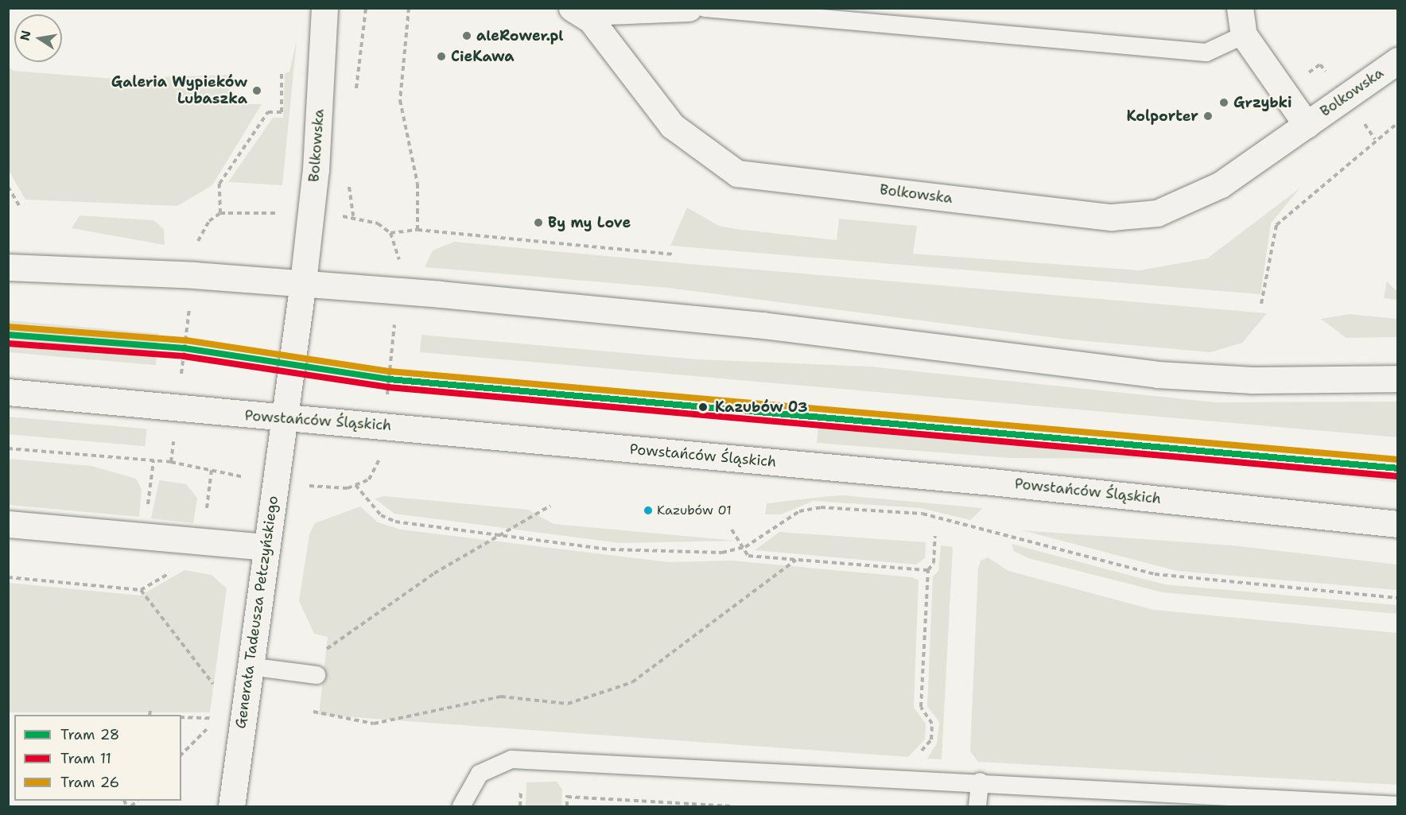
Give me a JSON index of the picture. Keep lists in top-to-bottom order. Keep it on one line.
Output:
{"streets":{"main road":["Bolkowska","Powstańców Śląskich","Generała Tadeusza Pełczyńskiego"]},"crossings":[["Bolkowska","Powstańców Śląskich"],["Bolkowska","Generała Tadeusza Pełczyńskiego"],["Powstańców Śląskich","Generała Tadeusza Pełczyńskiego"]],"places":["aleRower.pl","CieKawa","Galeria Wypieków Lubaszka","Grzybki","Kolporter","By my Love","Kazubów 03","Kazubów 01"],"lines":["tram line 26","tram line 28","tram line 11"],"legend":["Tram 28","Tram 11","Tram 26"],"north":"left"}
